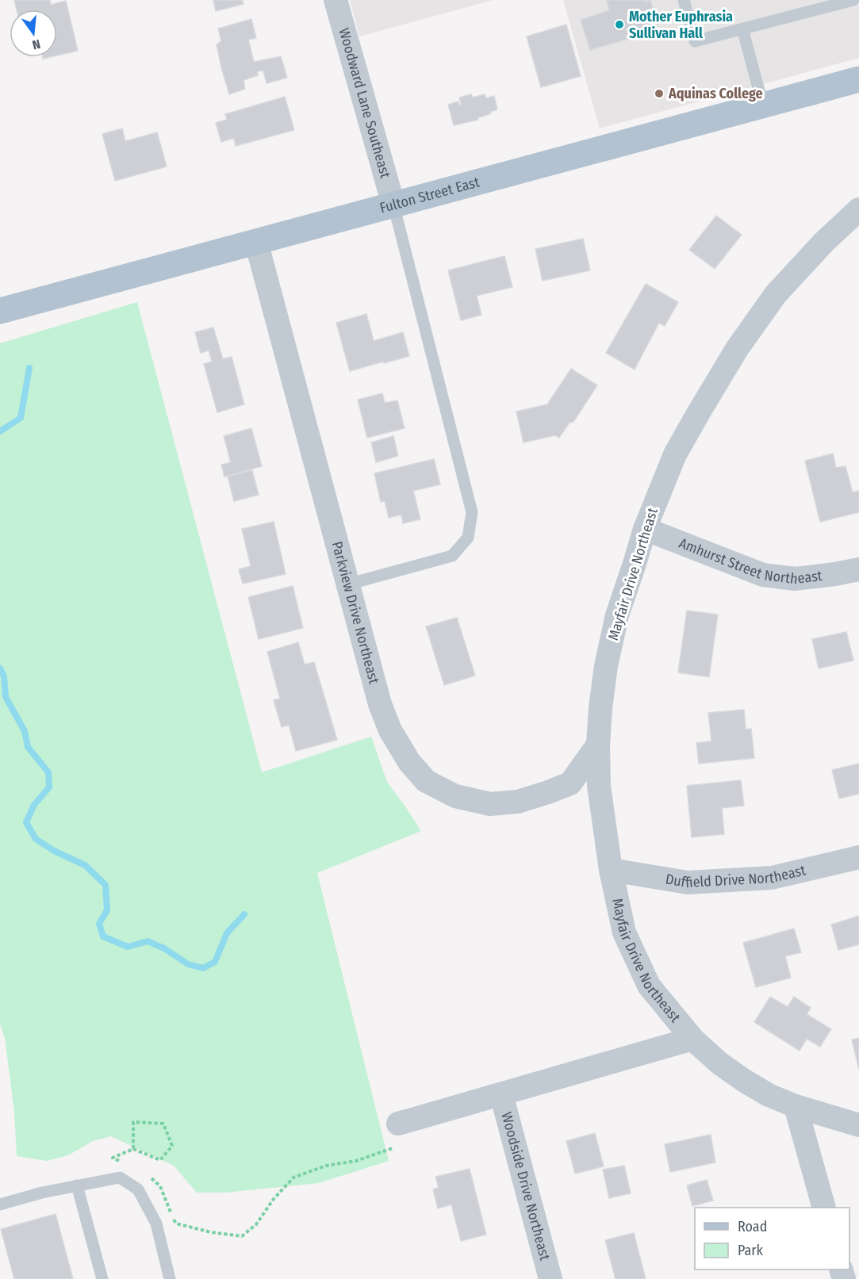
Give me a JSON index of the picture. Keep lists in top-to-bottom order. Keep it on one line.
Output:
{"streets":{"main road":["Fulton Street East"],"street":["Woodward Lane Southeast","Amhurst Street Northeast","Mayfair Drive Northeast","Parkview Drive Northeast","Duffield Drive Northeast","Woodside Drive Northeast"]},"crossings":[["Woodward Lane Southeast","Fulton Street East"],["Fulton Street East","Parkview Drive Northeast"],["Amhurst Street Northeast","Mayfair Drive Northeast"],["Mayfair Drive Northeast","Parkview Drive Northeast"],["Mayfair Drive Northeast","Duffield Drive Northeast"],["Mayfair Drive Northeast","Woodside Drive Northeast"]],"places":["Mother Euphrasia Sullivan Hall","Aquinas College"],"legend":["Road","Park"],"north":"bottom"}
